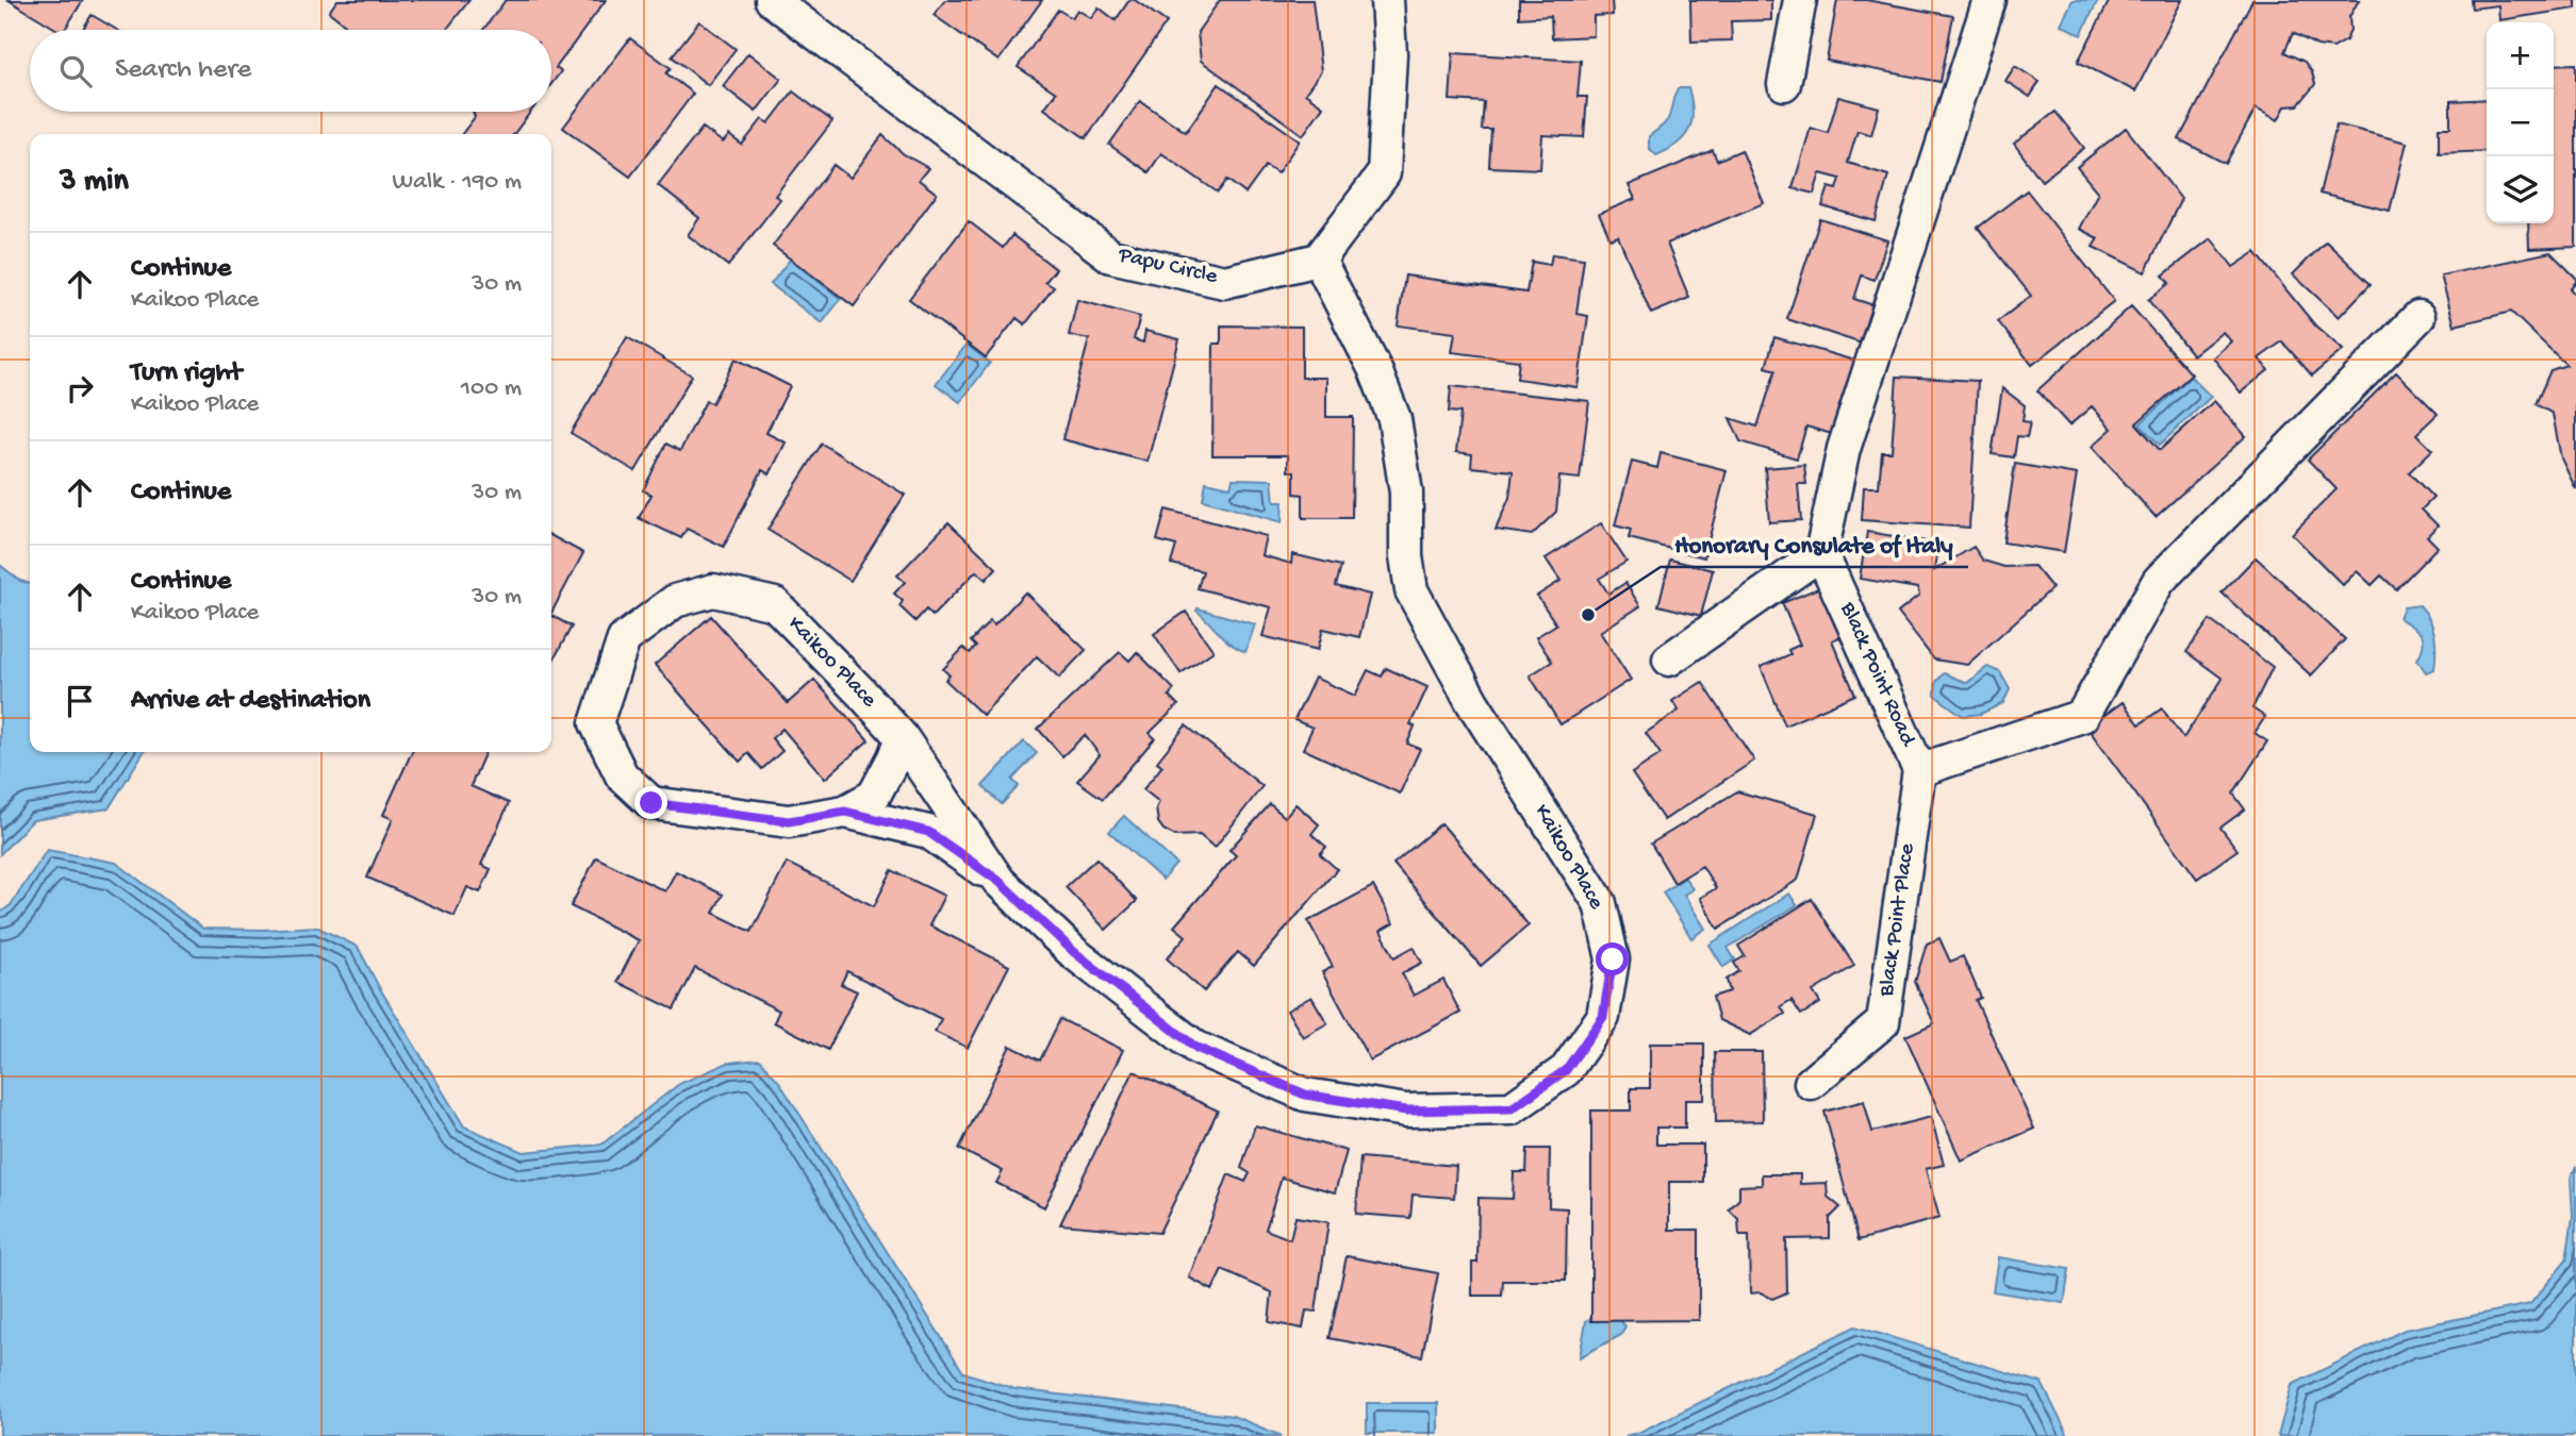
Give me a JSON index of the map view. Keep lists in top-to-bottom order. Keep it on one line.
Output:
{"streets":{"street":["Papu Circle","Kaikoo Place","Black Point Road","Black Point Place"]},"crossings":[["Papu Circle","Kaikoo Place"],["Black Point Road","Black Point Place"]],"places":["Honorary Consulate of Italy"],"page":{"map_buttons":["+","−"],"search":"Search here","heading":["3 min","Walk · 190 m"],"list":[["Continue","Kaikoo Place","30 m"],["Turn right","Kaikoo Place","100 m"],["Continue","30 m"],["Continue","Kaikoo Place","30 m"],"Arrive at destination"]}}
